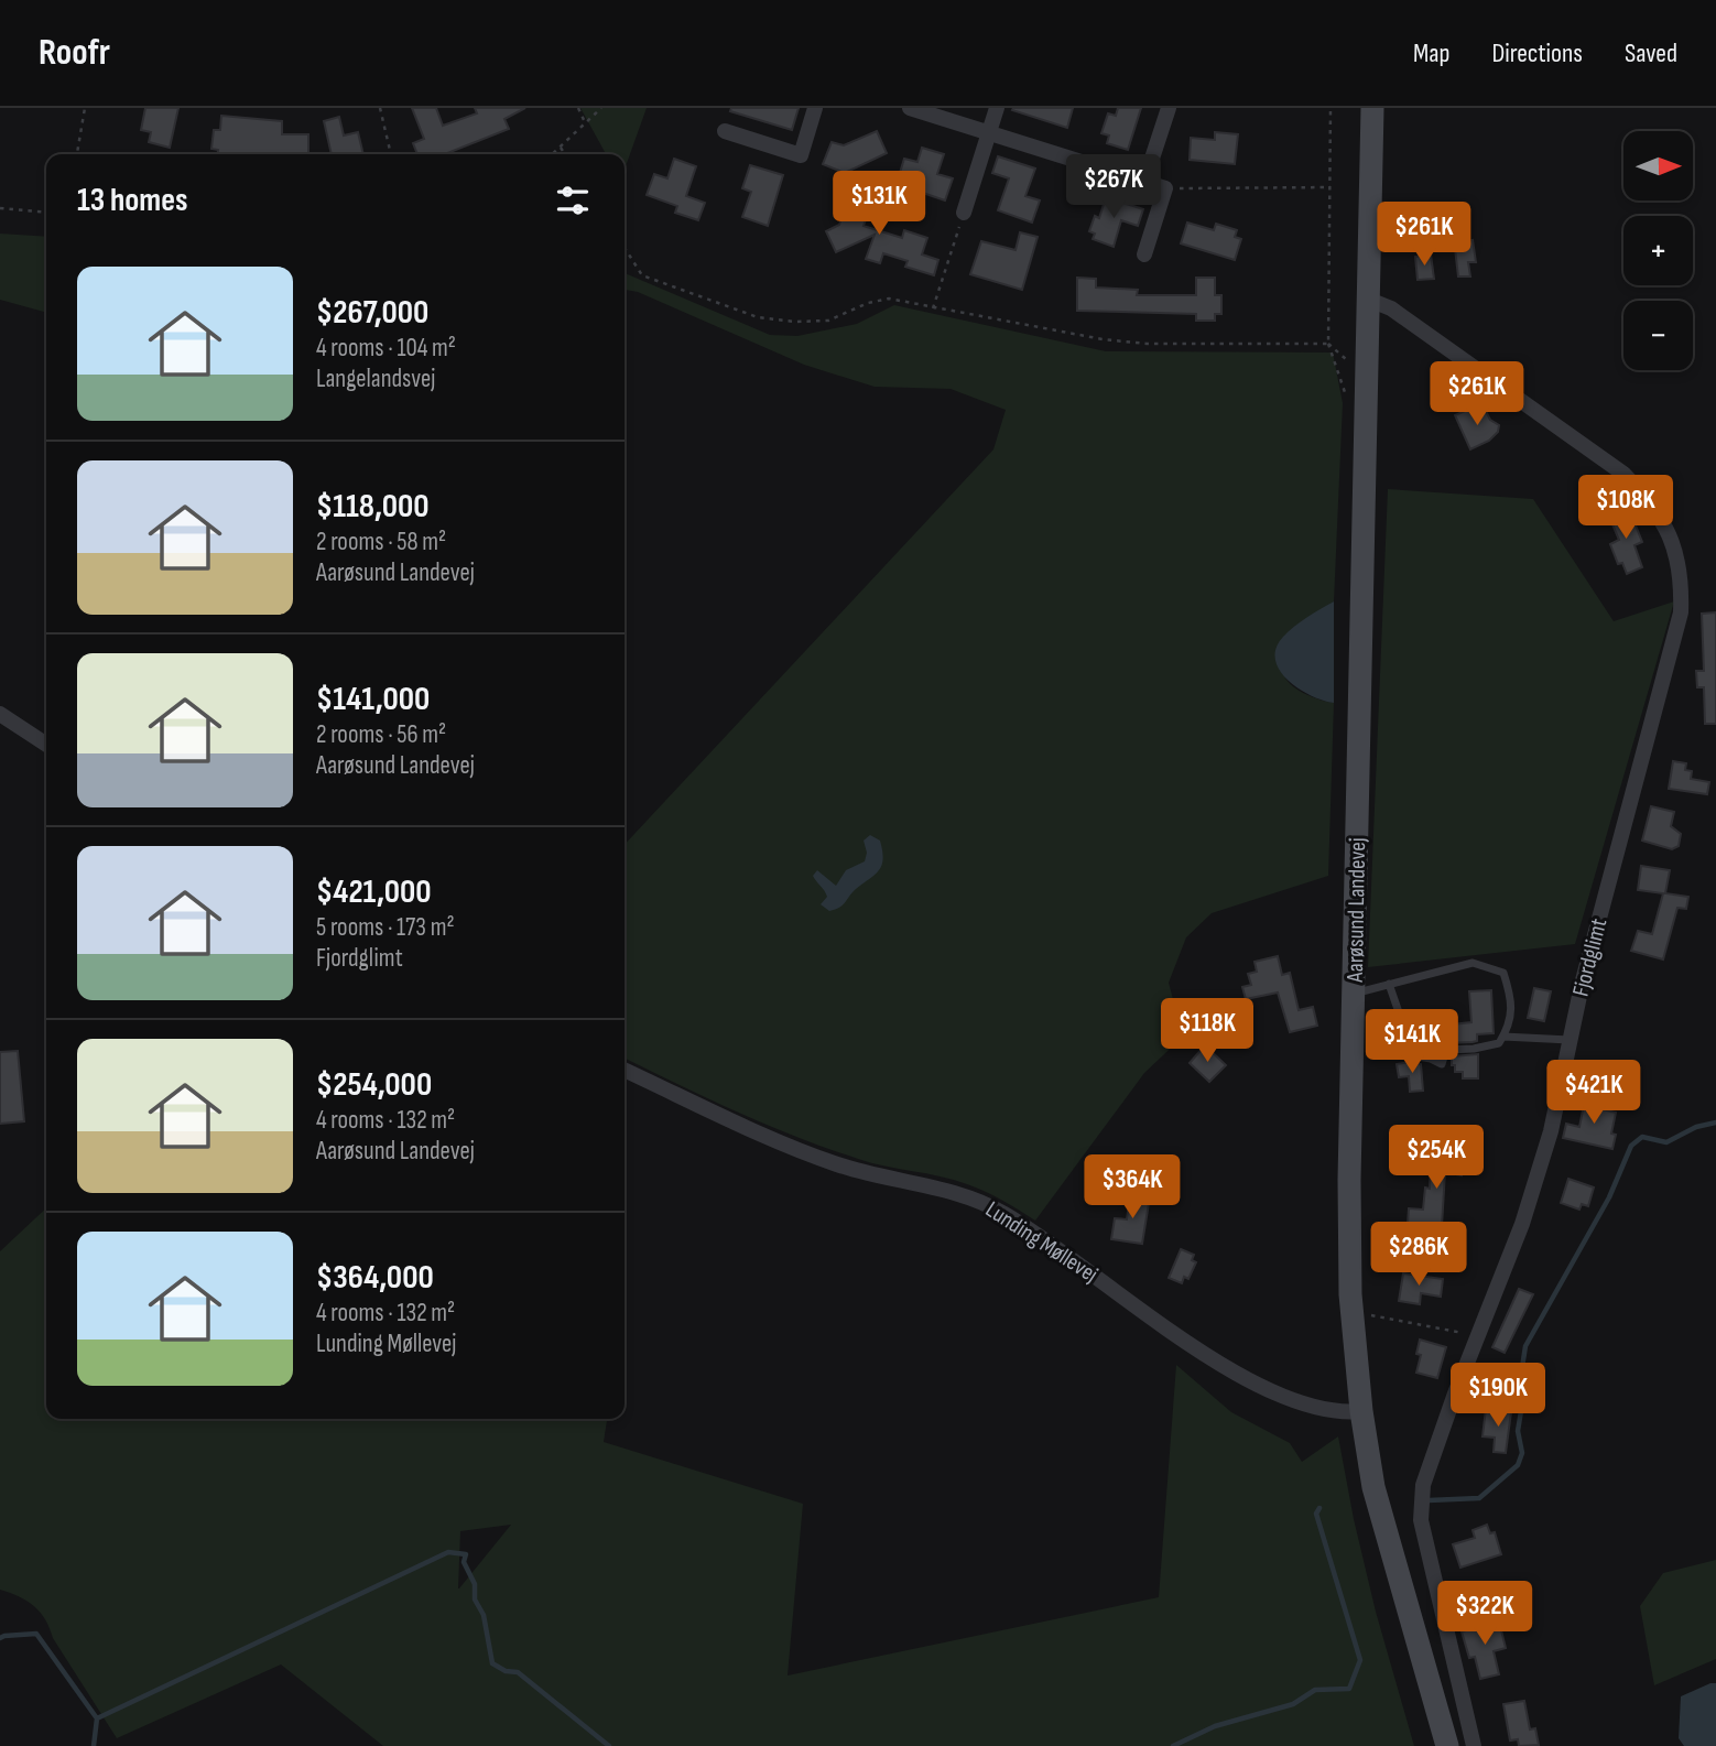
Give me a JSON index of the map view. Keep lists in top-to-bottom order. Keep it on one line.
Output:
{"streets":{"street":["Aarøsund Landevej","Fjordglimt","Lunding Møllevej"]},"crossings":[["Aarøsund Landevej","Fjordglimt"],["Aarøsund Landevej","Lunding Møllevej"]],"north":"right","page":{"header":"Roofr","nav":["Map","Directions","Saved"],"map_buttons":["+","−"],"price":["$267K","$131K","$261K","$261K","$108K","$118K","$141K","$421K","$254K","$364K","$286K","$190K","$322K"],"heading":"13 homes","list":[{"name":"$267,000","note":"4 rooms · 104 m² · Langelandsvej"},{"name":"$118,000","note":"2 rooms · 58 m² · Aarøsund Landevej"},{"name":"$141,000","note":"2 rooms · 56 m² · Aarøsund Landevej"},{"name":"$421,000","note":"5 rooms · 173 m² · Fjordglimt"},{"name":"$254,000","note":"4 rooms · 132 m² · Aarøsund Landevej"},{"name":"$364,000","note":"4 rooms · 132 m² · Lunding Møllevej"}]}}
